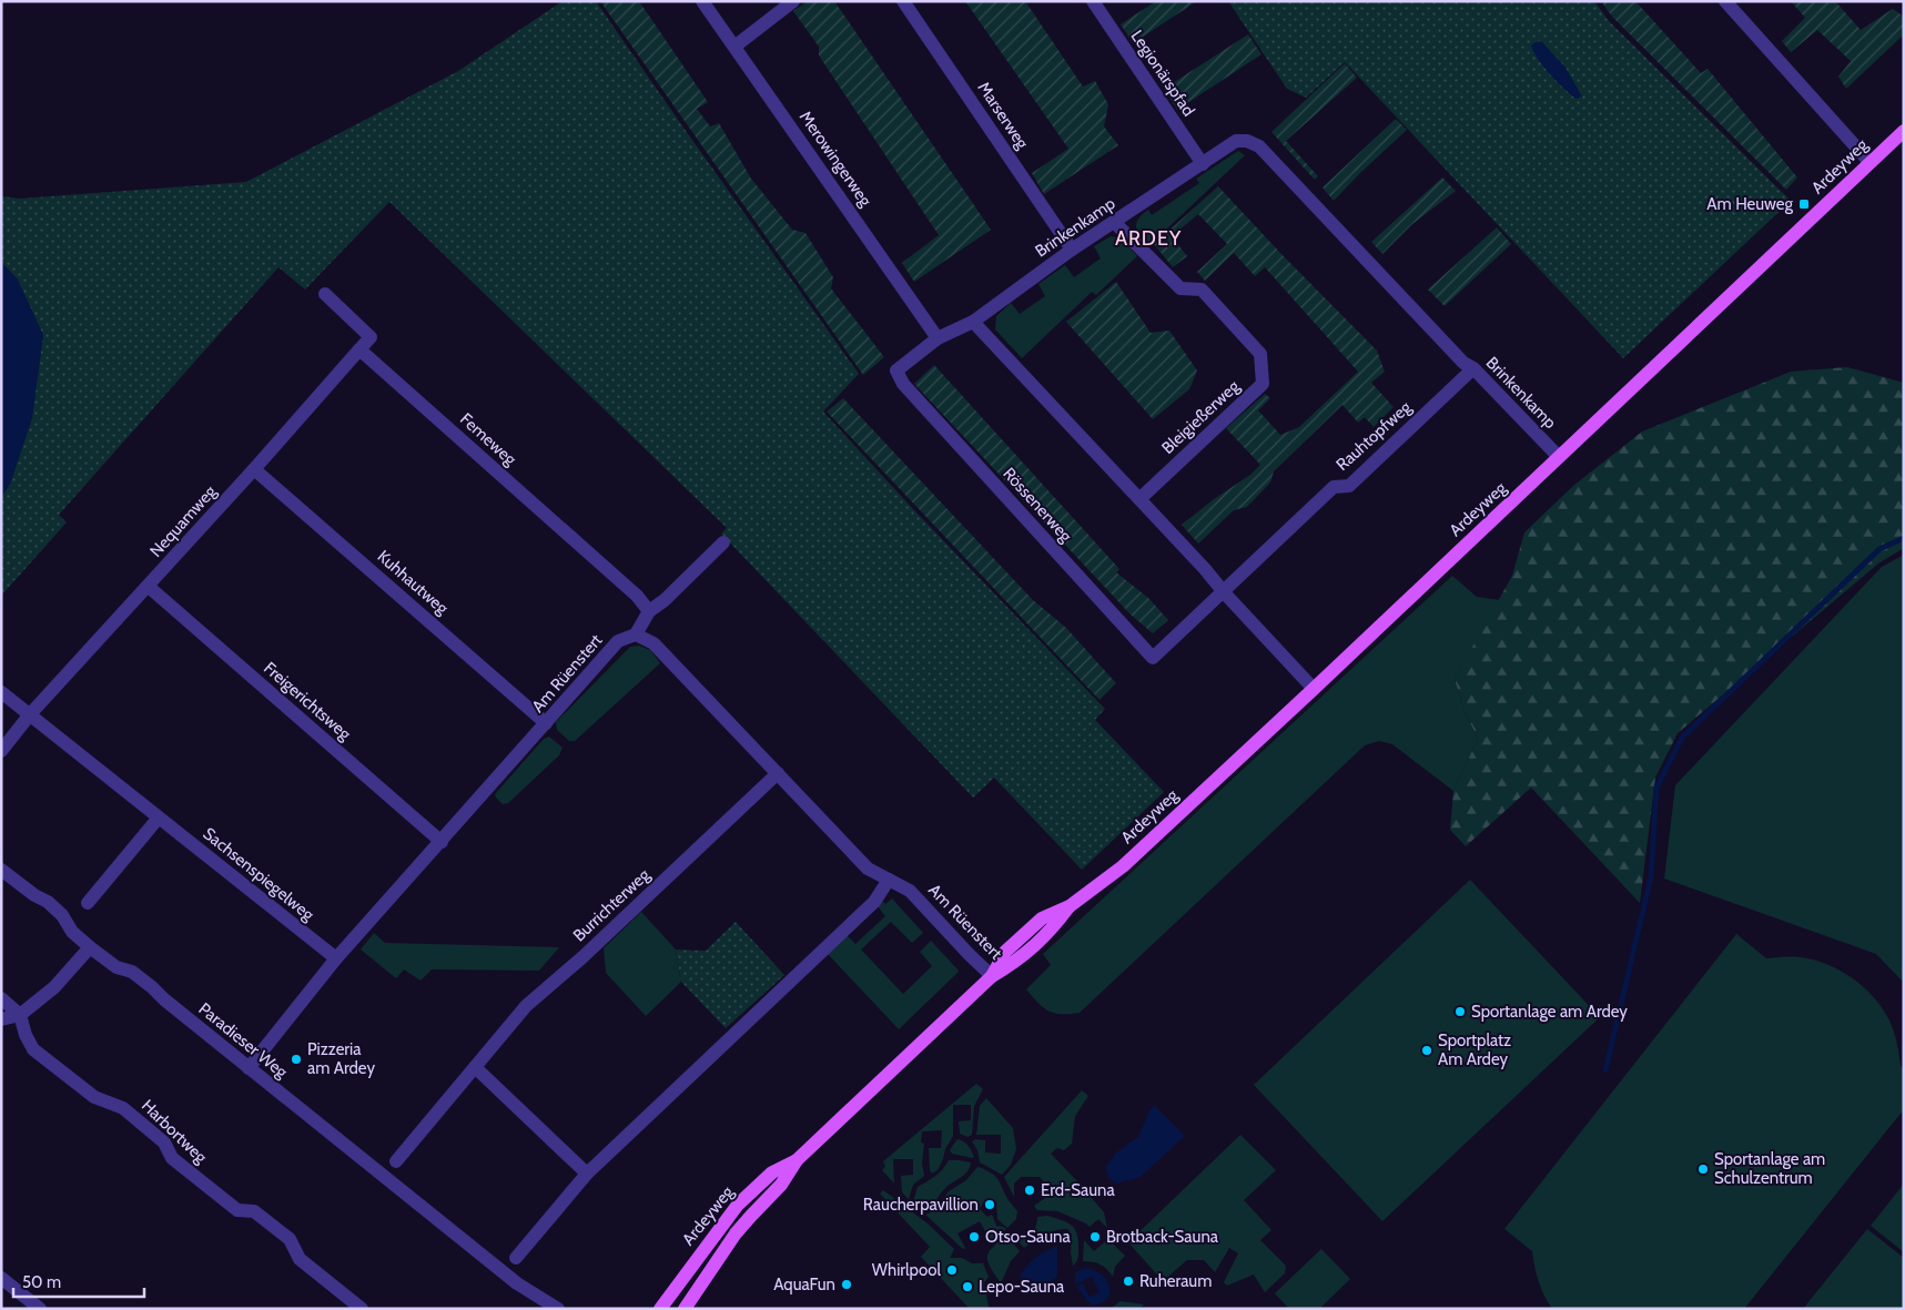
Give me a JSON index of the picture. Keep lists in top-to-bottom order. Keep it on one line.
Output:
{"streets":{"main road":["Ardeyweg"],"street":["Legionärspfad","Marserweg","Merowingerweg","Brinkenkamp","Bleigießerweg","Rauhtopfweg","Femeweg","Rössenerweg","Nequamweg","Kuhhautweg","Am Rüenstert","Freigerichtsweg","Sachsenspiegelweg","Burrichterweg","Paradieser Weg","Harbortweg"]},"crossings":[["Legionärspfad","Brinkenkamp"],["Marserweg","Brinkenkamp"],["Merowingerweg","Rössenerweg"],["Ardeyweg","Brinkenkamp"],["Ardeyweg","Am Rüenstert"],["Brinkenkamp","Bleigießerweg"],["Brinkenkamp","Rauhtopfweg"],["Brinkenkamp","Rössenerweg"],["Rauhtopfweg","Rössenerweg"],["Femeweg","Nequamweg"],["Nequamweg","Kuhhautweg"],["Nequamweg","Freigerichtsweg"],["Nequamweg","Sachsenspiegelweg"],["Kuhhautweg","Am Rüenstert"],["Am Rüenstert","Freigerichtsweg"],["Am Rüenstert","Sachsenspiegelweg"],["Am Rüenstert","Burrichterweg"],["Am Rüenstert","Paradieser Weg"]],"districts":["ARDEY"],"places":{"transit":["Am Heuweg"],"other":["Sportanlage am Ardey","Sportplatz Am Ardey","Pizzeria am Ardey","Sportanlage am Schulzentrum","Erd-Sauna","Raucherpavillion","Otso-Sauna","Brotback-Sauna","Whirlpool","Ruheraum","AquaFun","Lepo-Sauna"]},"scale_bar":"50 m"}
